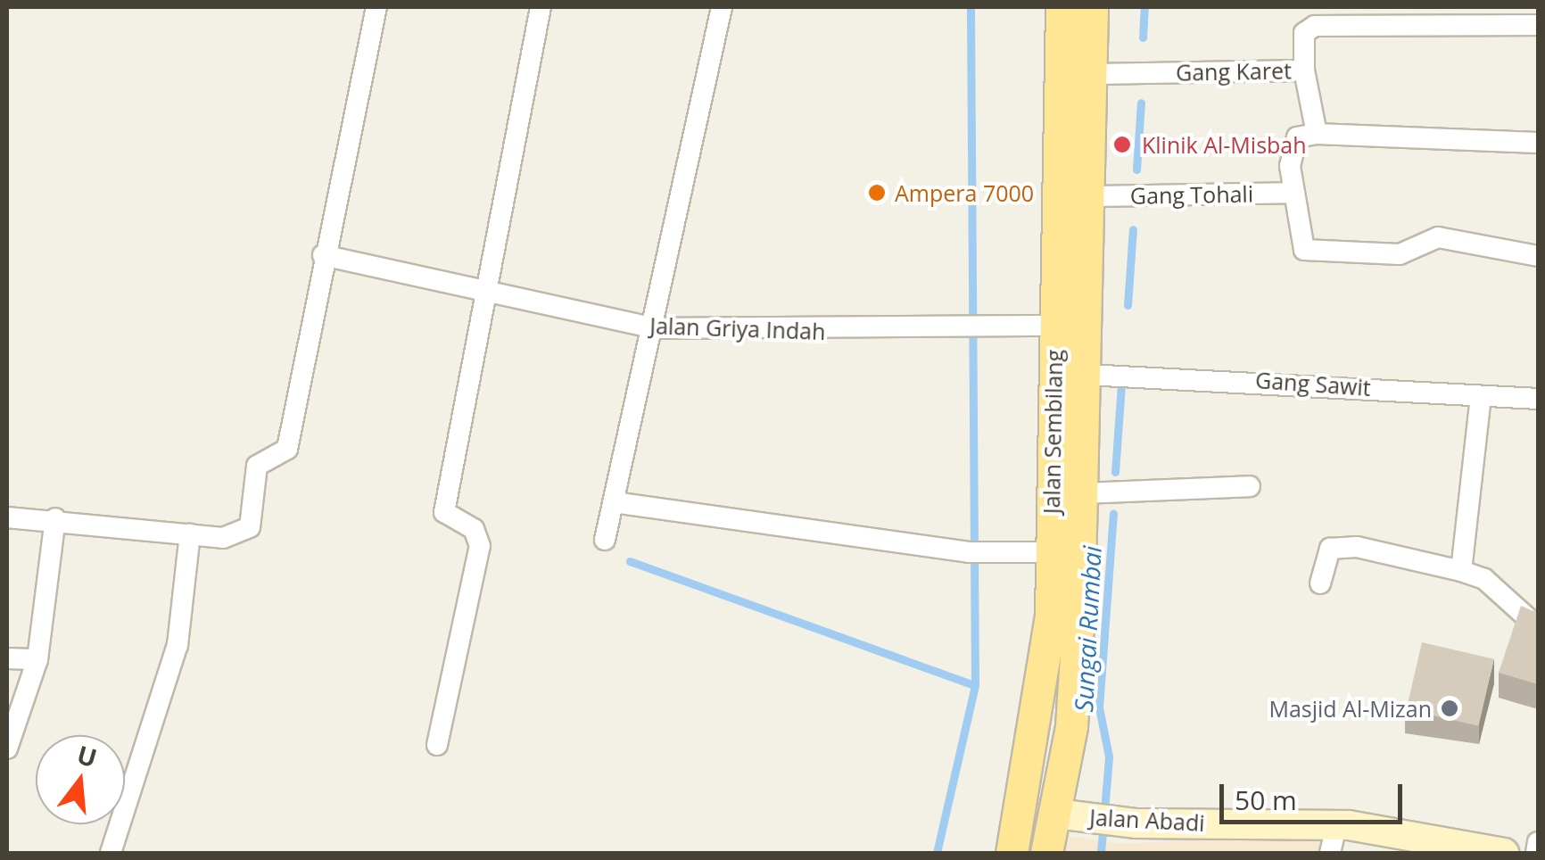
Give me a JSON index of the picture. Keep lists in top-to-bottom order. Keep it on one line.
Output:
{"streets":{"main road":["Jalan Sembilang"],"street":["Gang Karet","Gang Tohali","Jalan Griya Indah","Gang Sawit","Jalan Abadi"]},"crossings":[["Gang Karet","Jalan Sembilang"],["Gang Tohali","Jalan Sembilang"],["Jalan Griya Indah","Jalan Sembilang"],["Gang Sawit","Jalan Sembilang"],["Jalan Sembilang","Jalan Abadi"]],"water":["Sungai Rumbai"],"places":["Klinik Al-Misbah","Ampera 7000","Masjid Al-Mizan"],"scale_bar":"50 m","north":"top"}
